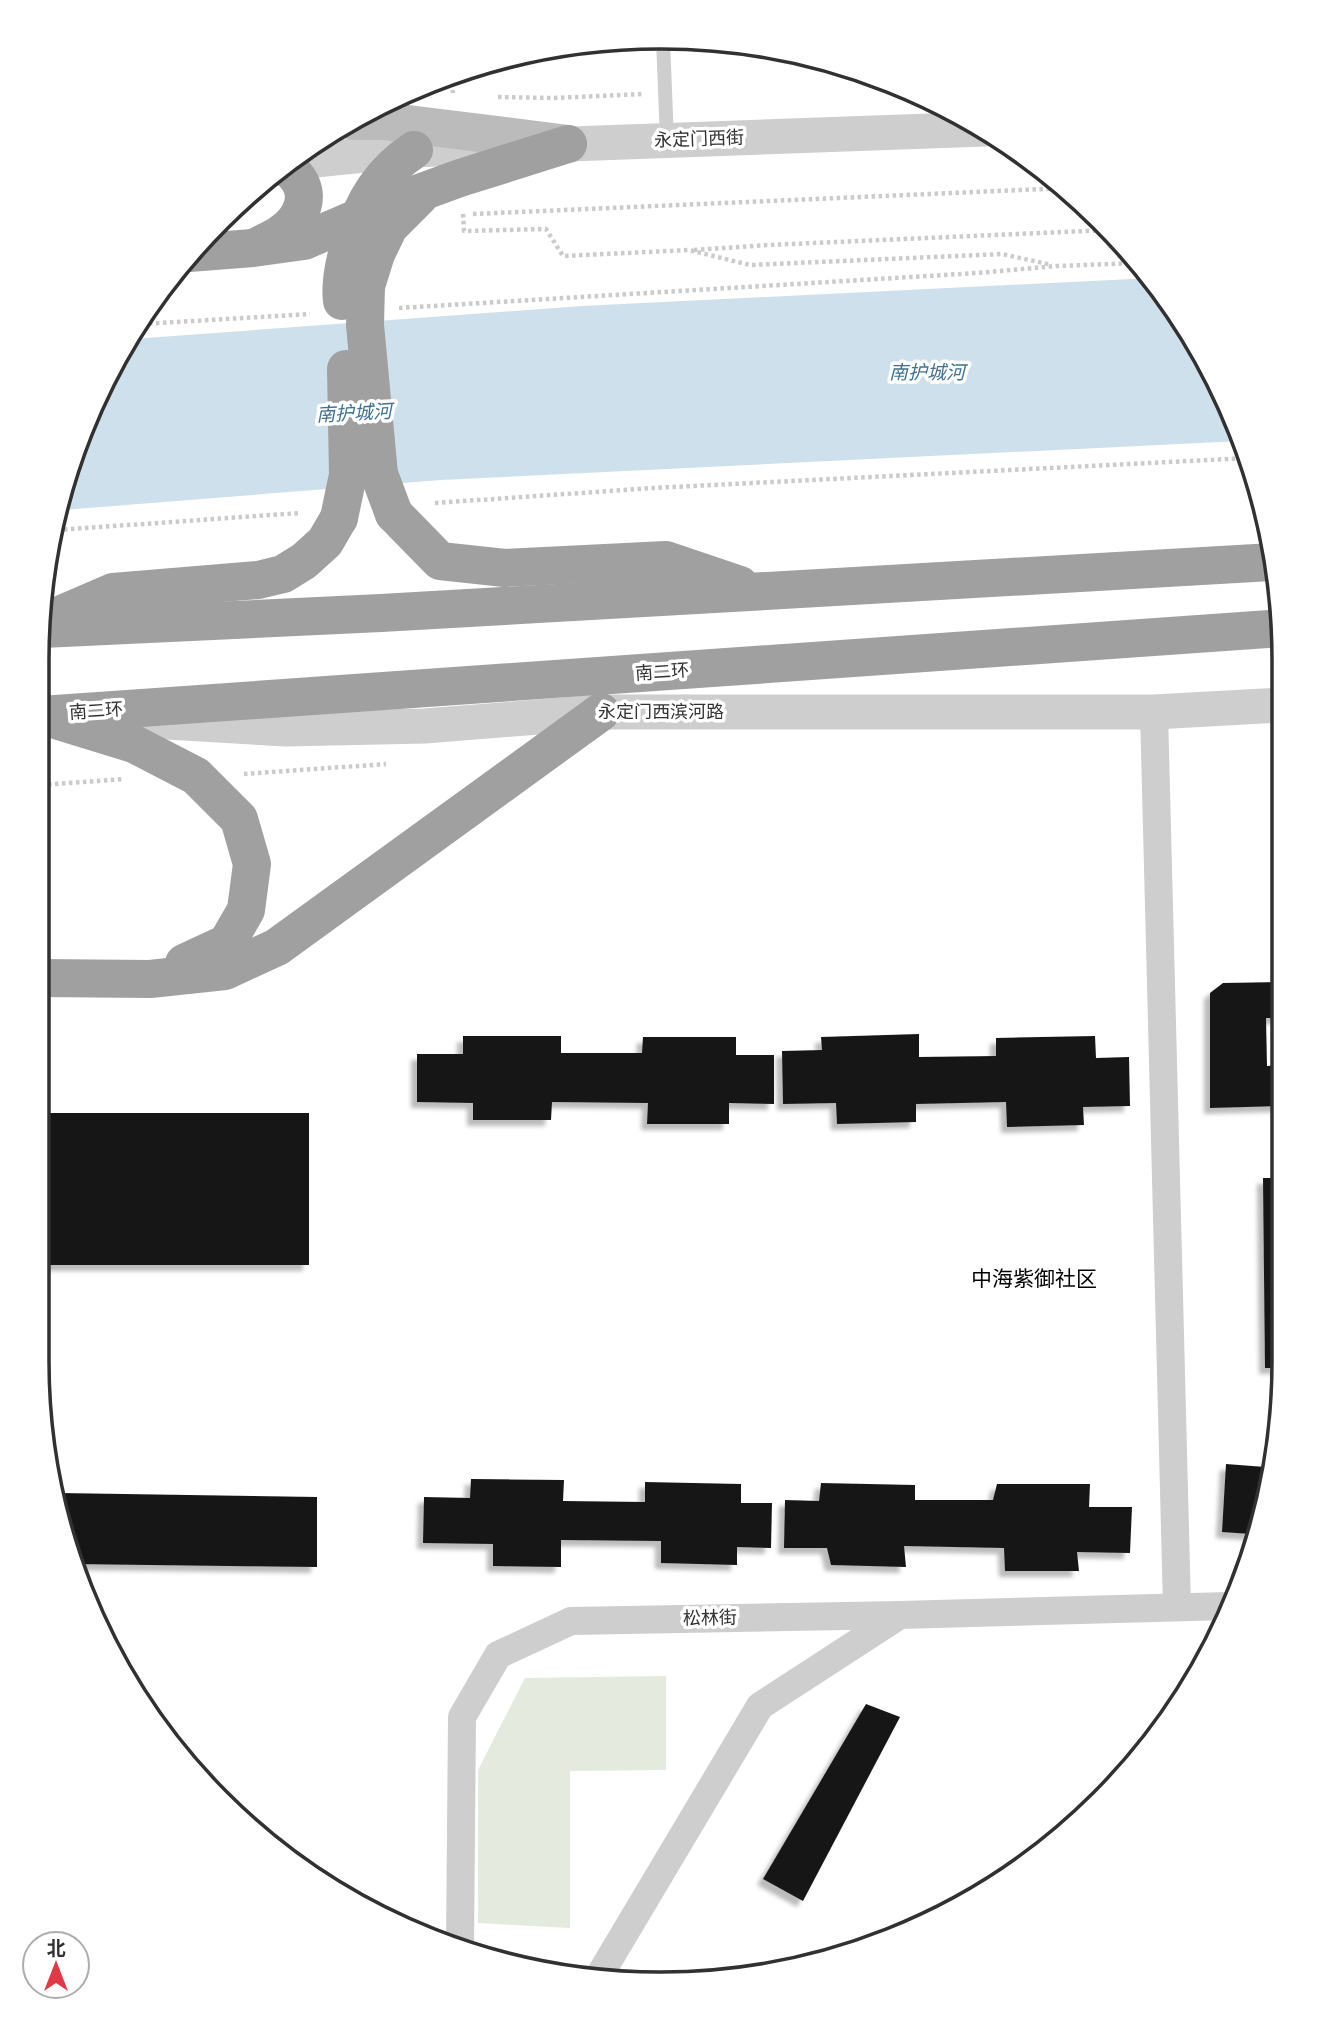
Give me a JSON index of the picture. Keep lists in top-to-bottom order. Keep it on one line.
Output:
{"streets":{"highway":["南二环"],"street":["永定门西街","永定门西滨河路","松林街"]},"districts":["中海紫御社区"],"water":["南护城河"],"north":"top"}
